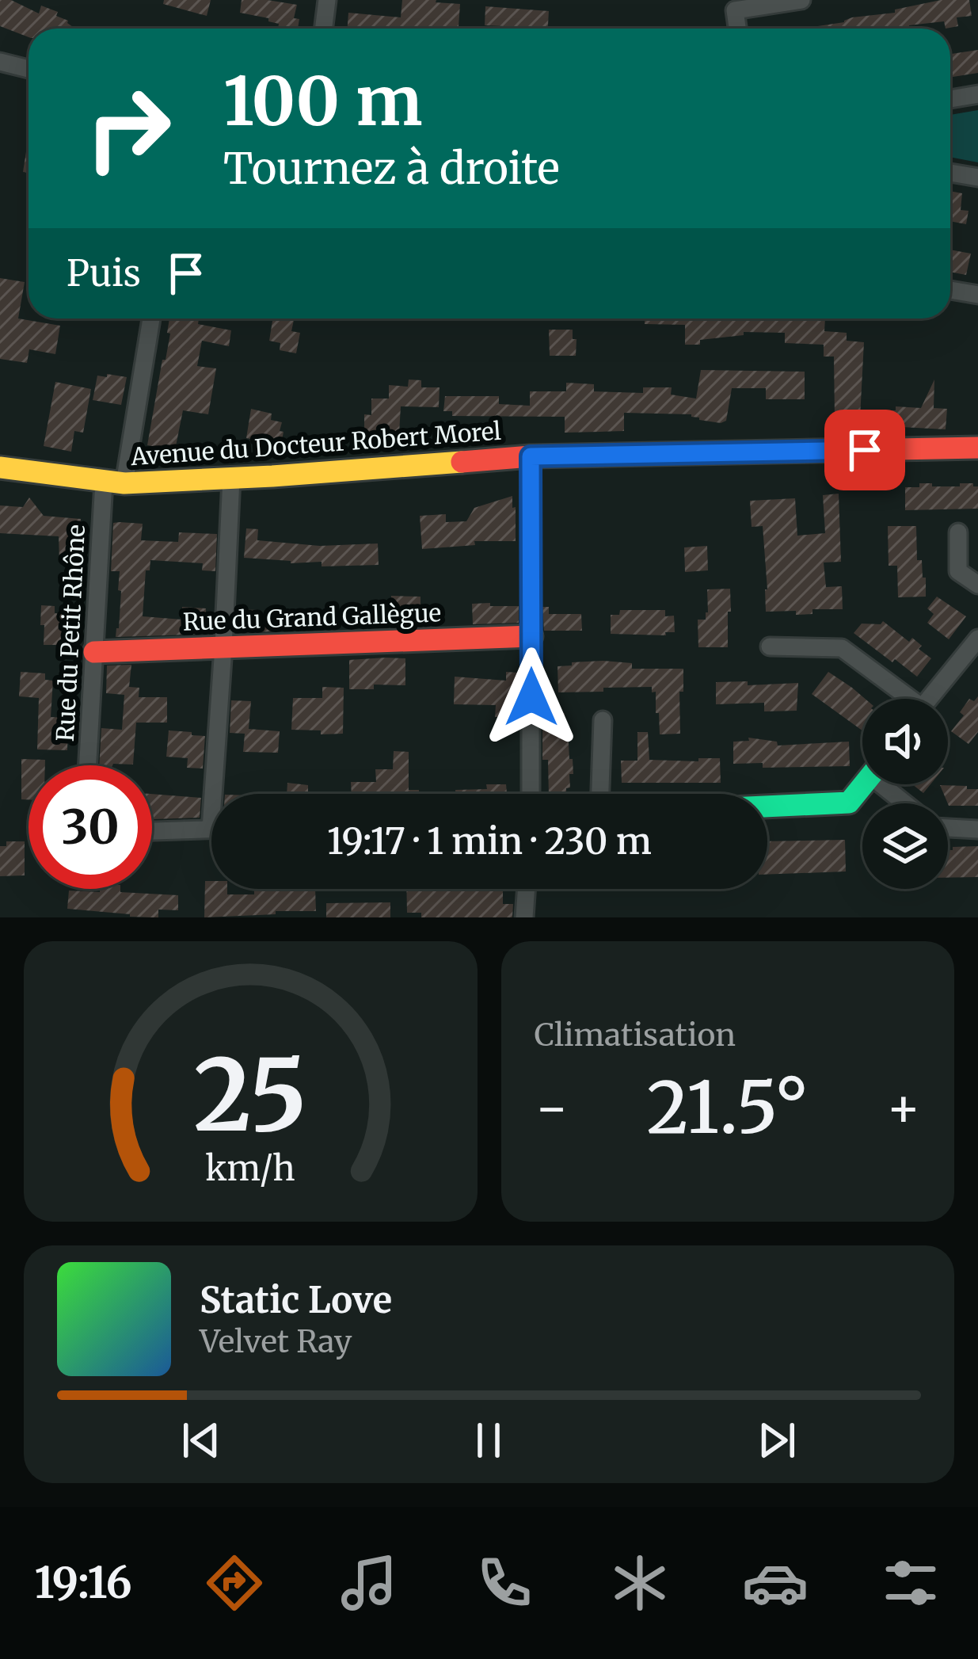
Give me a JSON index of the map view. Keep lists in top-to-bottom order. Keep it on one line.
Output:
{"streets":{"street":["Avenue du Docteur Robert Morel","Rue du Grand Gallègue","Rue du Petit Rhône"]},"crossings":[["Avenue du Docteur Robert Morel","Rue du Petit Rhône"],["Rue du Grand Gallègue","Rue du Petit Rhône"]],"page":{"turn":["100 m","Tournez à droite"],"then":"Puis","limit":"30","trip":"19:17 · 1 min · 230 m","tile":"Climatisation","heat":["−","21.5°","+"],"song":["Static Love","Velvet Ray"],"tabs":"19:16","gauge":["25","km/h"]}}
